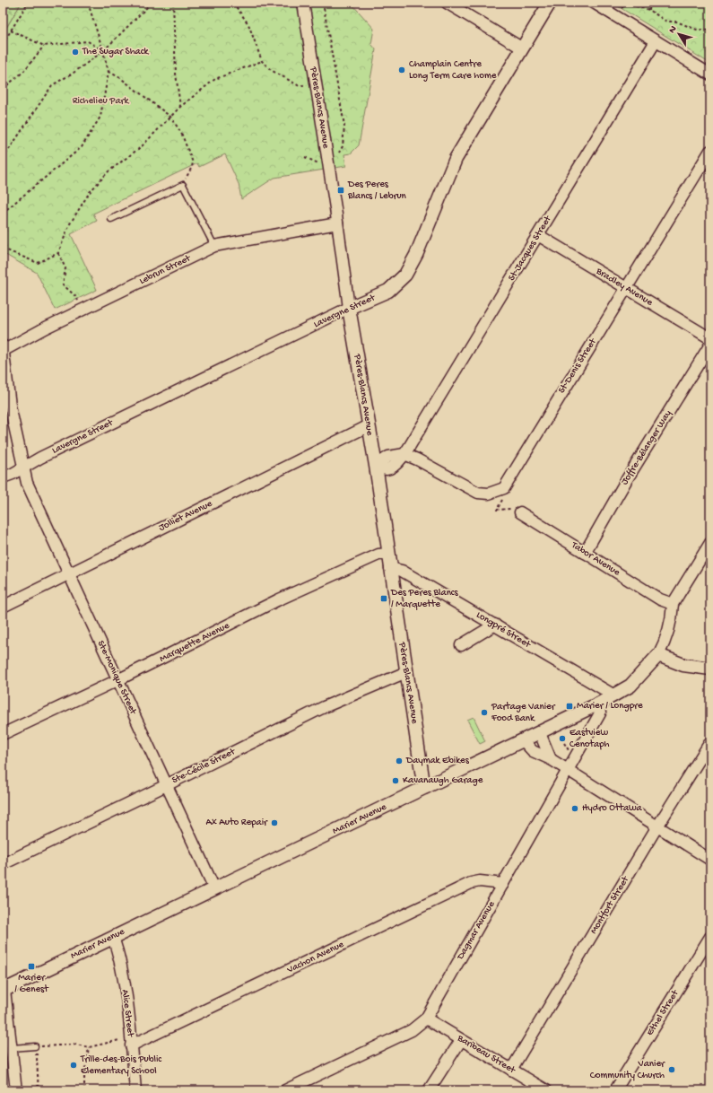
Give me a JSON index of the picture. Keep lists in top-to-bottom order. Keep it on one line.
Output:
{"streets":{"street":["Pères-Blancs Avenue","St-Jacques Street","Lebrun Street","Bradley Avenue","Lavergne Street","St-Denis Street","Joffre-Bélanger Way","Jolliet Avenue","Tabor Avenue","Longpré Street","Marquette Avenue","Ste-Monique Street","Ste-Cécile Street","Marier Avenue","Montfort Street","Dagmar Avenue","Vachon Avenue","Alice Street","Ethel Street","Baribeau Street"]},"crossings":[["Pères-Blancs Avenue","St-Jacques Street"],["Pères-Blancs Avenue","Lebrun Street"],["Pères-Blancs Avenue","Lavergne Street"],["Pères-Blancs Avenue","Jolliet Avenue"],["Pères-Blancs Avenue","Longpré Street"],["Pères-Blancs Avenue","Marquette Avenue"],["Pères-Blancs Avenue","Ste-Cécile Street"],["Pères-Blancs Avenue","Marier Avenue"],["St-Jacques Street","Bradley Avenue"],["St-Jacques Street","St-Denis Street"],["Lebrun Street","Ste-Monique Street"],["Bradley Avenue","St-Denis Street"],["Lavergne Street","Ste-Monique Street"],["Joffre-Bélanger Way","Tabor Avenue"],["Jolliet Avenue","Ste-Monique Street"],["Longpré Street","Marier Avenue"],["Marquette Avenue","Ste-Monique Street"],["Ste-Monique Street","Ste-Cécile Street"],["Ste-Monique Street","Marier Avenue"],["Marier Avenue","Dagmar Avenue"],["Marier Avenue","Alice Street"],["Montfort Street","Baribeau Street"],["Dagmar Avenue","Vachon Avenue"],["Dagmar Avenue","Baribeau Street"],["Vachon Avenue","Alice Street"]],"parks":["Richelieu Park"],"places":{"other":["The Sugar Shack","Champlain Centre Long Term Care home","Partage Vanier Food Bank","Eastview Cenotaph","Daymak Ebikes","Kavanaugh Garage","Hydro Ottawa","Ax Auto Repair","Trille-des-Bois Public Elementary School","Vanier Community Church"],"transit":["Des Peres Blancs / Lebrun","Des Peres Blancs / Marquette","Marier / Longpre","Marier / Genest"]},"north":"top left"}
